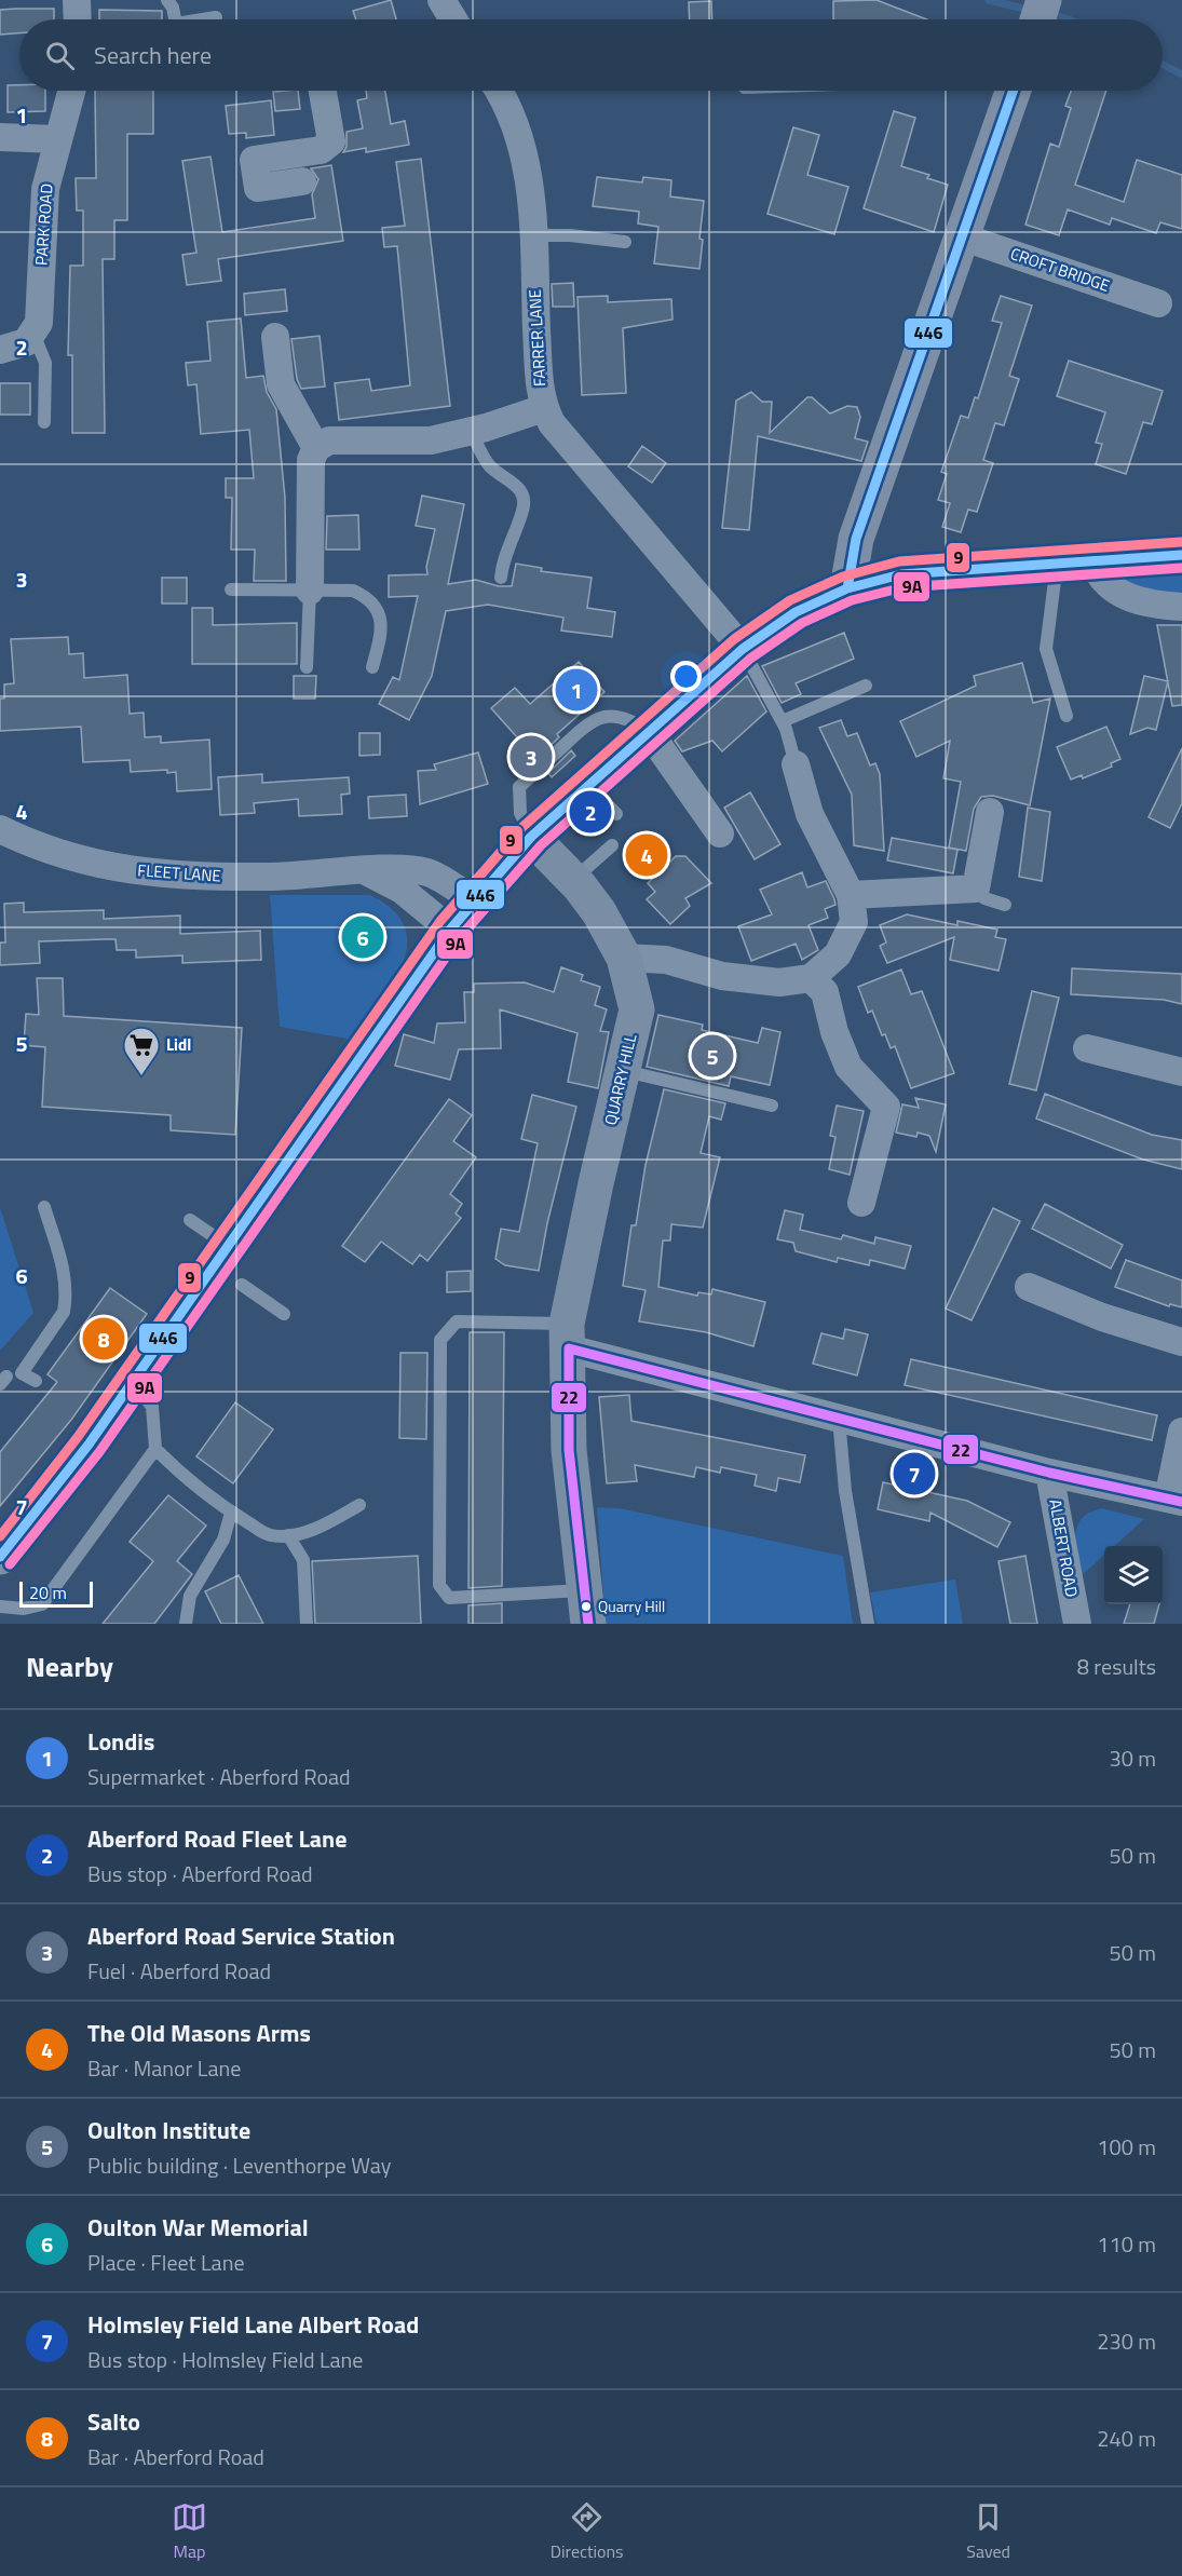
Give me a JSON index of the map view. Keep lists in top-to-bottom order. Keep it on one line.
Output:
{"streets":{"street":["PARK ROAD","CROFT BRIDGE","FARRER LANE","FLEET LANE","QUARRY HILL","ALBERT ROAD"]},"places":{"supermarket":["Lidl"],"other":["Quarry Hill"]},"lines":["transit line 446","transit line 9","transit line 9A","transit line 22"],"scale_bar":"20 m","page":{"search":"Search here","pins":["1","3","2","4","6","5","8","7"],"scale":"20 m","heading":["Nearby","8 results"],"list":[{"mark":"1","name":"Londis","note":"Supermarket · Aberford Road","value":"30 m"},{"mark":"2","name":"Aberford Road Fleet Lane","note":"Bus stop · Aberford Road","value":"50 m"},{"mark":"3","name":"Aberford Road Service Station","note":"Fuel · Aberford Road","value":"50 m"},{"mark":"4","name":"The Old Masons Arms","note":"Bar · Manor Lane","value":"50 m"},{"mark":"5","name":"Oulton Institute","note":"Public building · Leventhorpe Way","value":"100 m"},{"mark":"6","name":"Oulton War Memorial","note":"Place · Fleet Lane","value":"110 m"},{"mark":"7","name":"Holmsley Field Lane Albert Road","note":"Bus stop · Holmsley Field Lane","value":"230 m"},{"mark":"8","name":"Salto","note":"Bar · Aberford Road","value":"240 m"}],"nav":["Map","Directions","Saved"]},"grid":{"rows":["1","2","3","4","5","6","7"]}}
